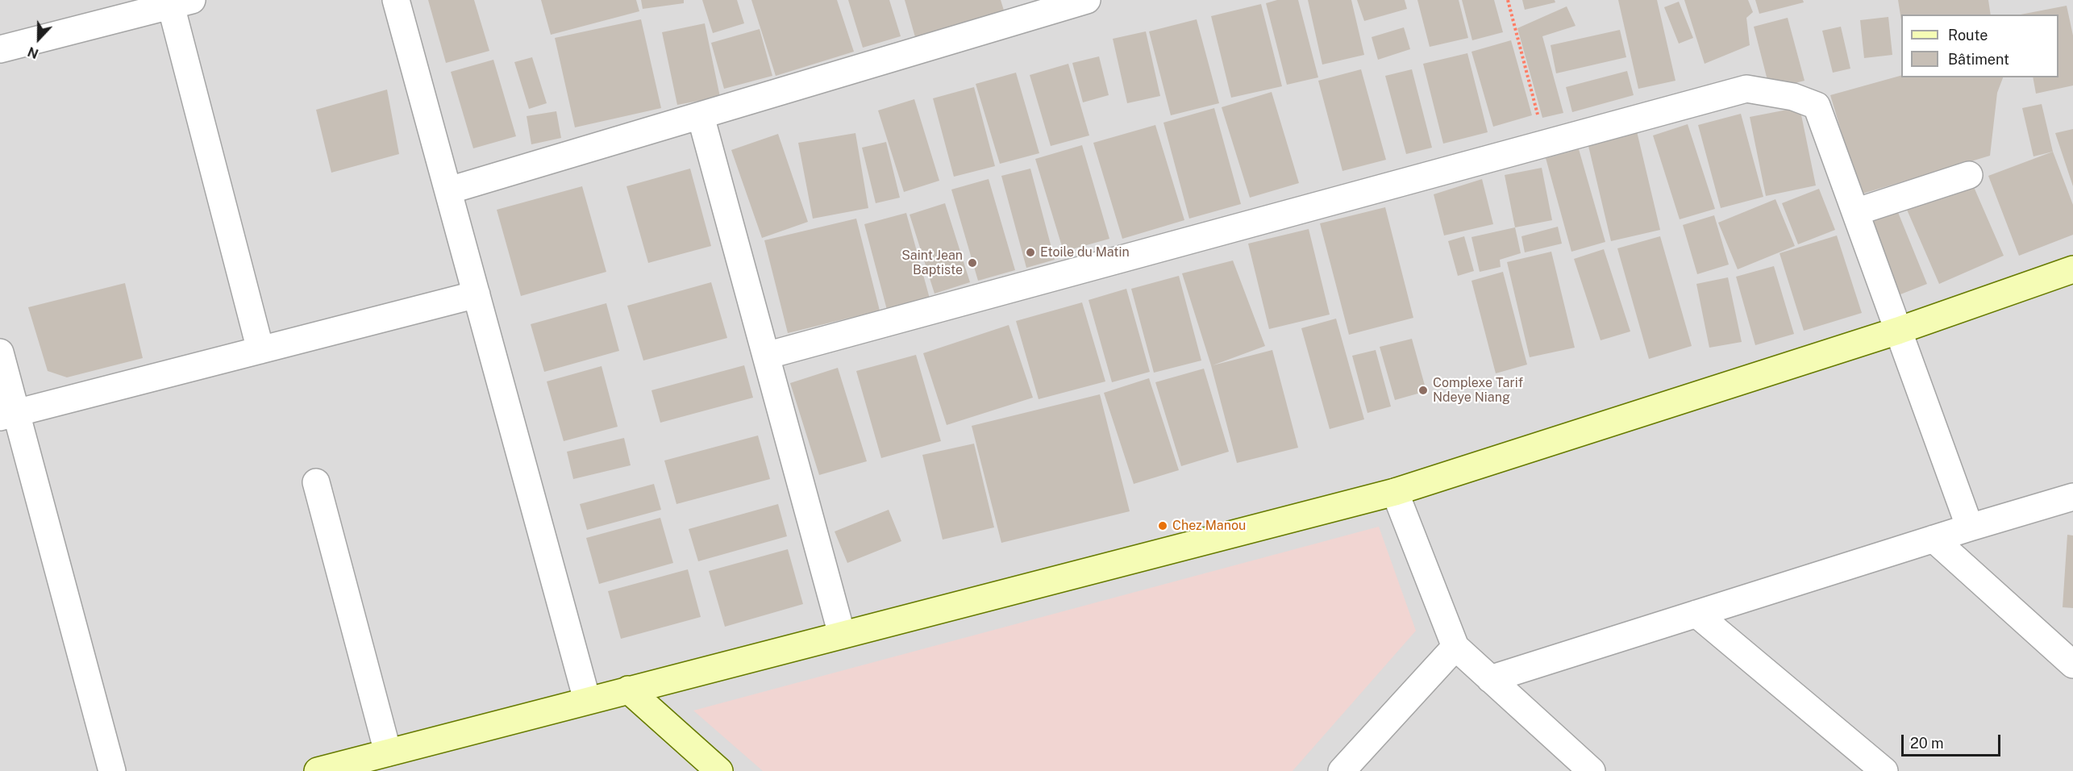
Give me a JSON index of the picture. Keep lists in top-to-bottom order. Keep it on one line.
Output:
{"places":["Etoile du Matin","Saint Jean Baptiste","Complexe Tarif Ndeye Niang","Chez Manou"],"legend":["Route","Bâtiment"],"scale_bar":"20 m","north":"bottom"}
